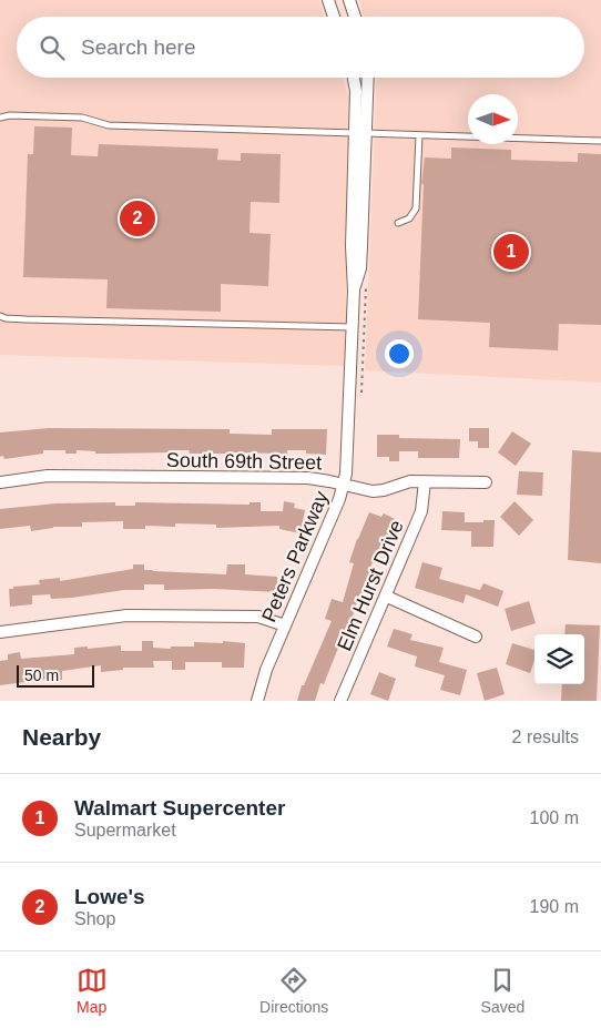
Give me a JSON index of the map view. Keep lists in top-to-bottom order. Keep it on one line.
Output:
{"streets":{"street":["South 69th Street","Peters Parkway","Elm Hurst Drive"]},"crossings":[["South 69th Street","Peters Parkway"],["South 69th Street","Elm Hurst Drive"]],"scale_bar":"50 m","north":"right","page":{"search":"Search here","pins":["2","1"],"scale":"50 m","heading":["Nearby","2 results"],"list":[{"mark":"1","name":"Walmart Supercenter","note":"Supermarket","value":"100 m"},{"mark":"2","name":"Lowe's","note":"Shop","value":"190 m"}],"nav":["Map","Directions","Saved"]}}
